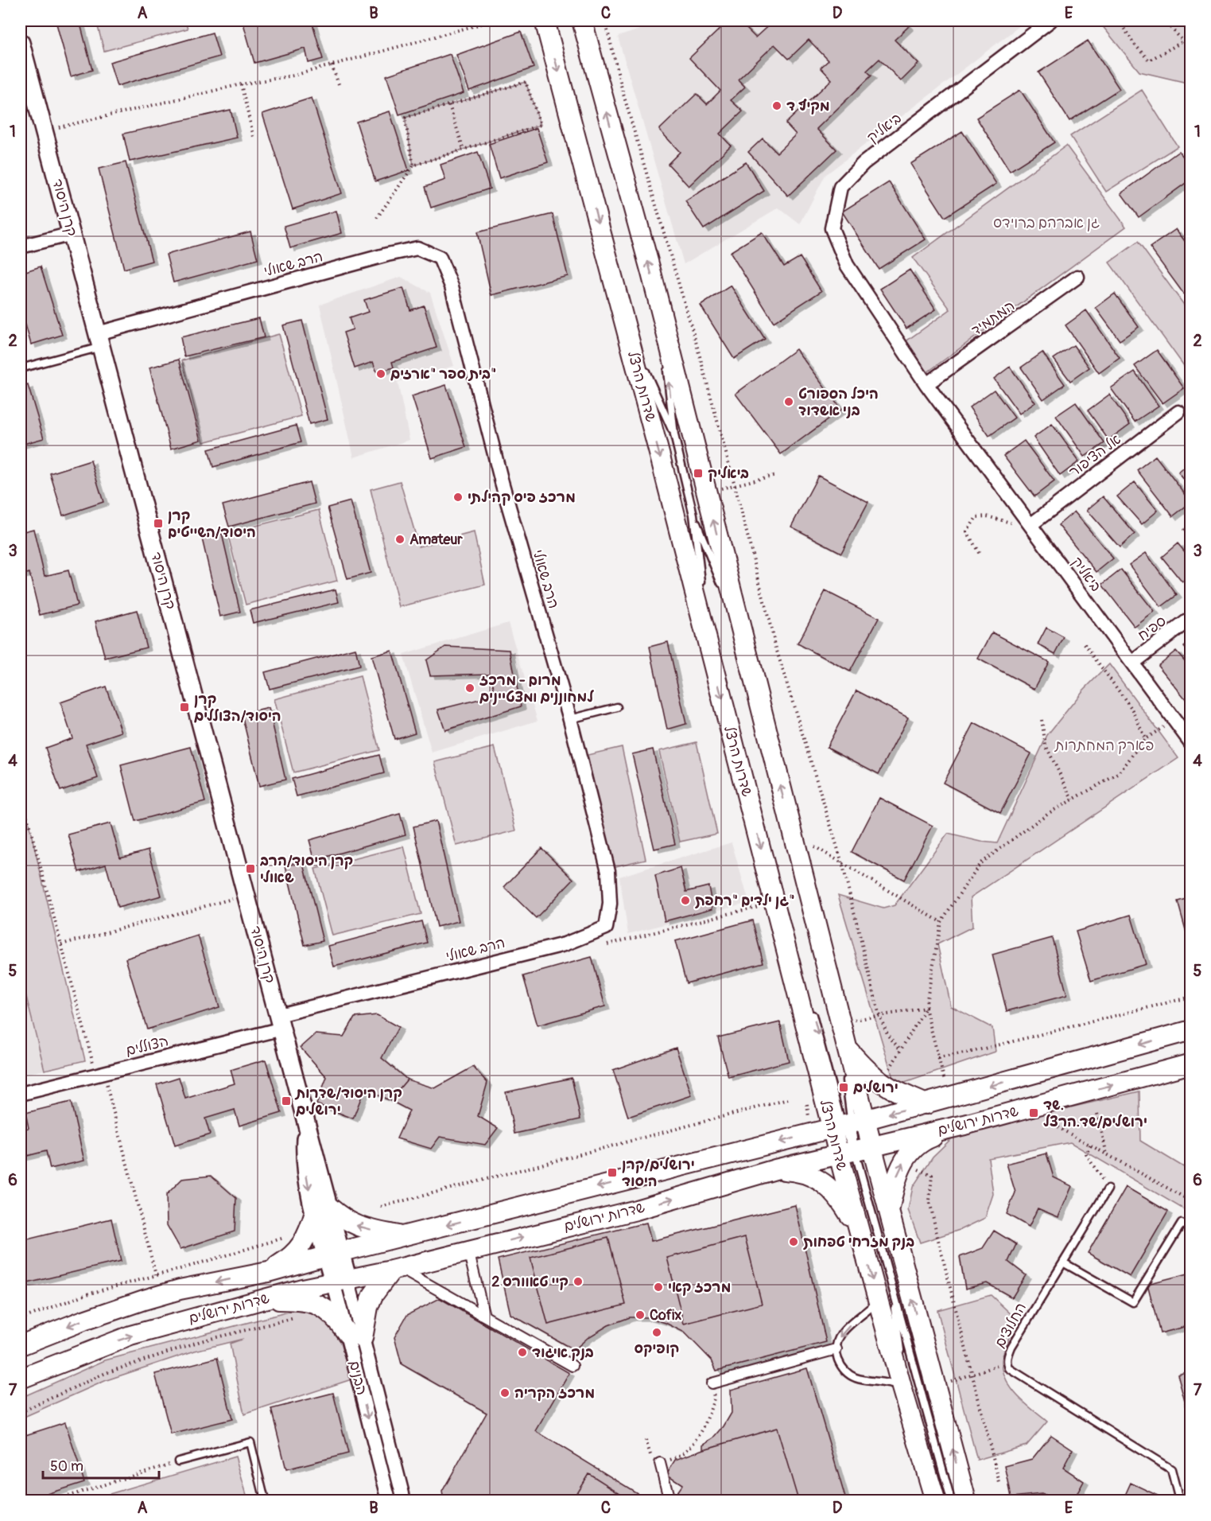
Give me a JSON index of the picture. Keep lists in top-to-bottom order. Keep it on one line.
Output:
{"streets":{"main road":["שדרות הרצל","שדרות ירושלים"],"street":["ביאליק","קרן היסוד","הרב שאולי","המתמיד","אל הציפור","ספיח","הצוללים","הבנים"],"lane":["החלוצים"]},"crossings":[["ביאליק","המתמיד"],["ביאליק","אל הציפור"],["ביאליק","ספיח"],["קרן היסוד","הרב שאולי"],["קרן היסוד","הצוללים"],["קרן היסוד","שדרות ירושלים"],["קרן היסוד","הבנים"],["הרב שאולי","הצוללים"],["שדרות הרצל","שדרות ירושלים"],["שדרות ירושלים","הבנים"]],"parks":["גן אברהם ברוידס","פארק המחתרות"],"places":{"other":["מקיף ד","בית ספר \"ארזים\"","היכל הספורט בני אשדוד","מרכז פיס קהילתי","Amateur","מרום - מרכז למחוננים ומצטיינים","גן ילדים \"רחפת\"","בנק מזרחי טפחות","קיי טאוורס 2","מרכז קאי","Cofix","קופיקס","בנק איגוד","מרכז הקריה"],"transit":["ביאליק","קרן היסוד/השייטים","קרן היסוד/הצוללים","קרן היסוד/הרב שאולי","ירושלים","קרן היסוד/שדרות ירושלים","שד. ירושלים/שד.הרצל","ירושלים/קרן היסוד"]},"scale_bar":"50 m","grid":{"columns":["A","B","C","D","E"],"rows":["1","2","3","4","5","6","7"]}}
